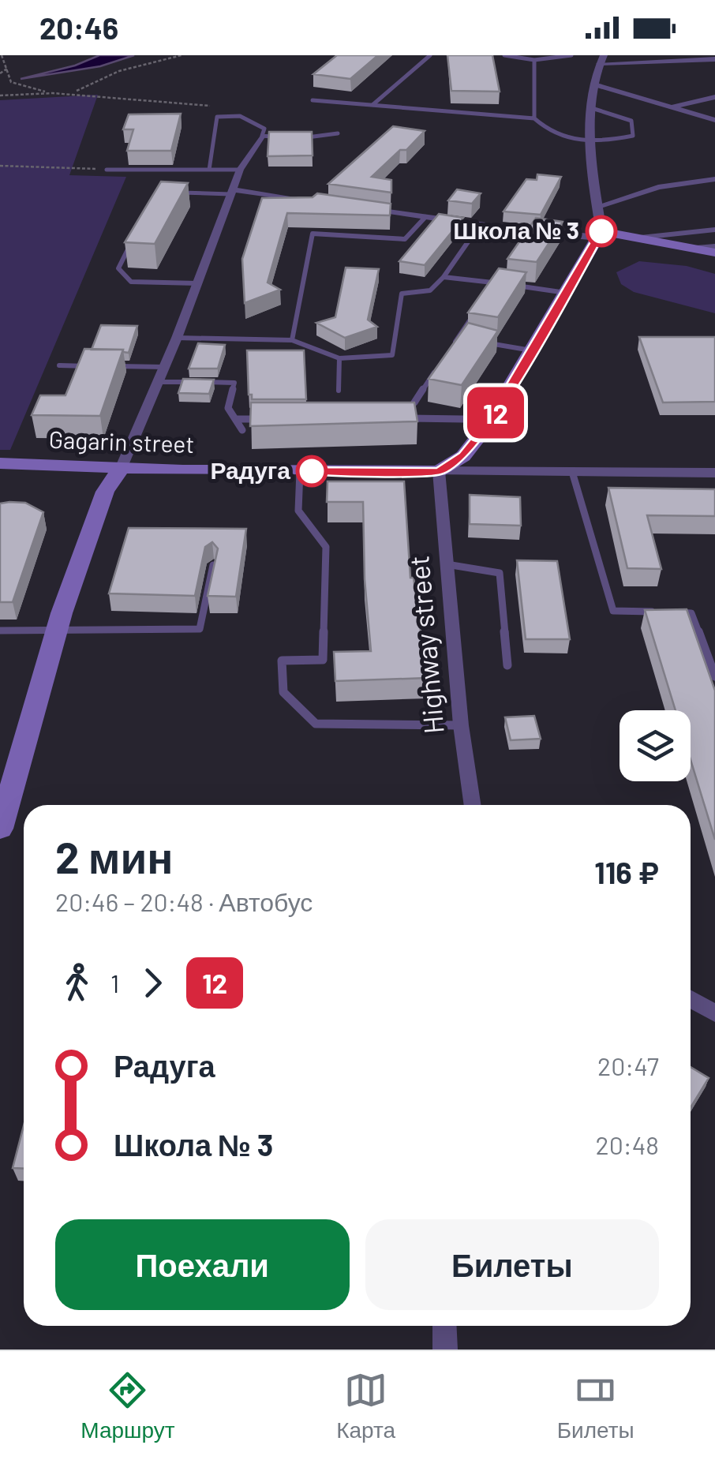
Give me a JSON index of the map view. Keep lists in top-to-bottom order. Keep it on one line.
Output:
{"streets":{"main road":["Gagarin street"],"street":["Highway street"]},"crossings":[["Gagarin street","Highway street"]],"places":["Школа № 3","Радуга"],"lines":["bus line 12"],"page":{"status":"20:46","on_map":"12","heading":["2 мин","20:46 – 20:48 · Автобус","116 ₽"],"legs":["1","12"],"list":[{"name":"Радуга","value":"20:47"},{"name":"Школа № 3","value":"20:48"}],"buttons":["Поехали","Билеты"],"tabs":["Маршрут","Карта","Билеты"]}}
